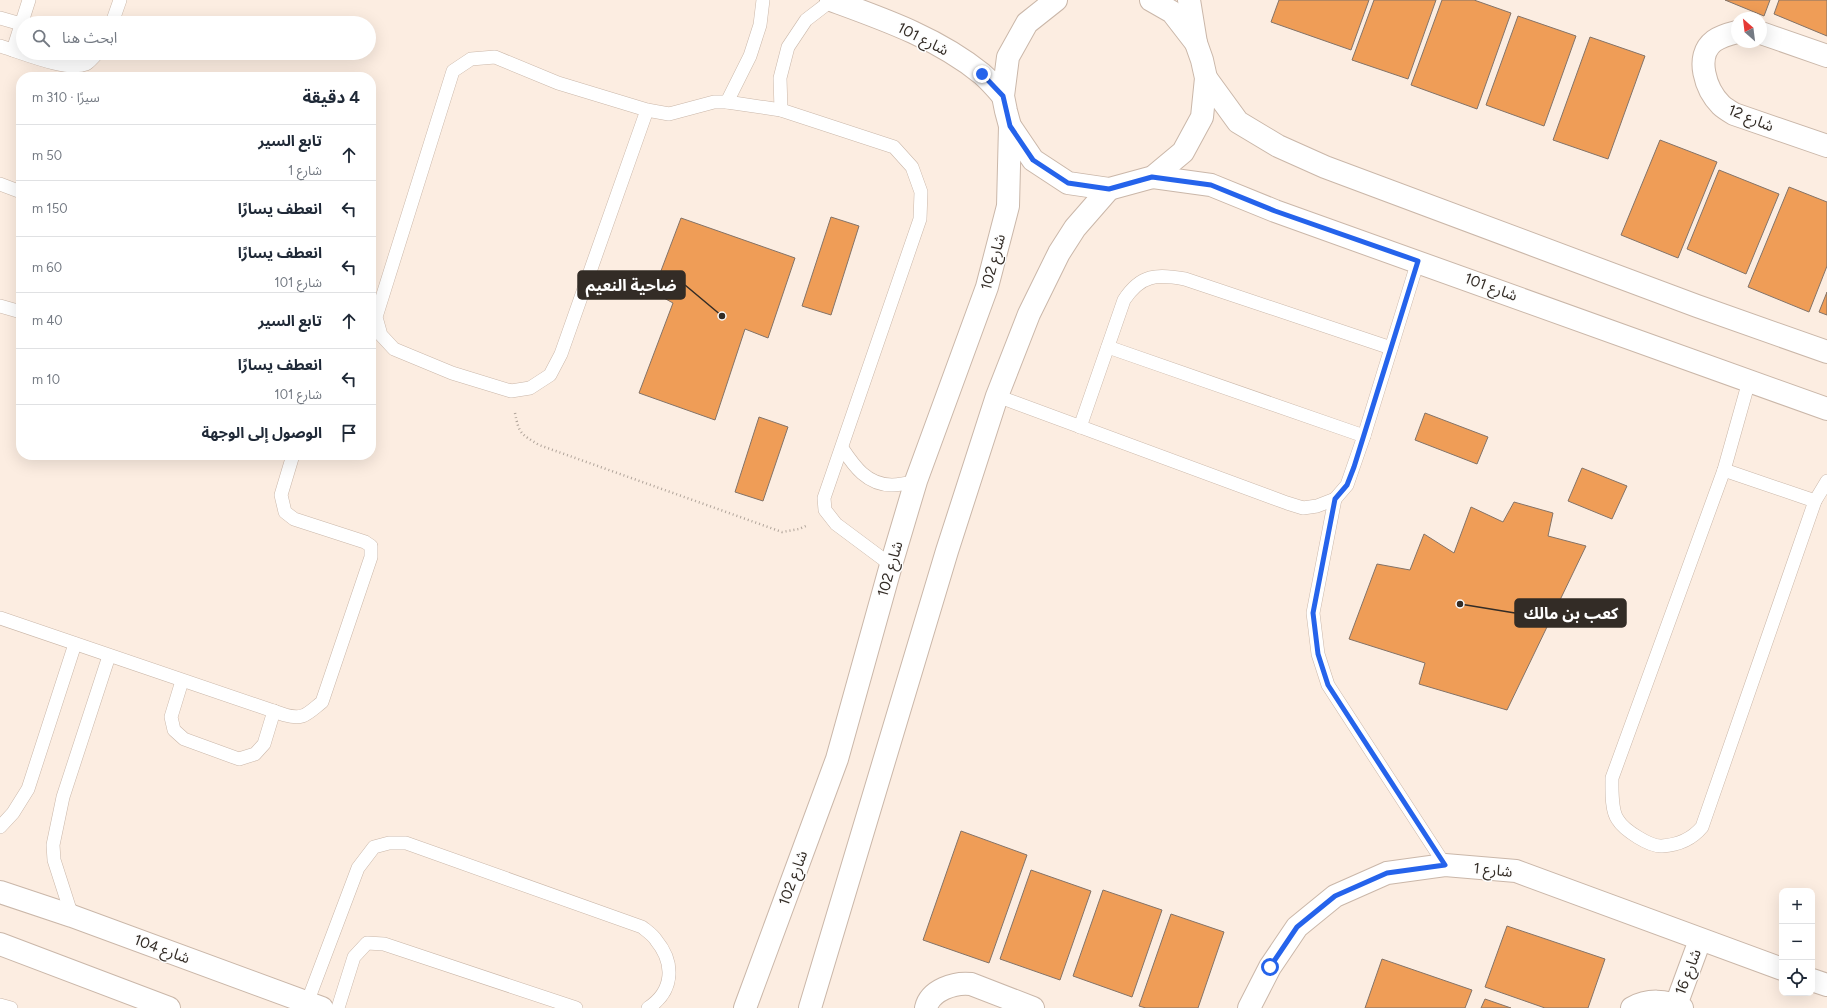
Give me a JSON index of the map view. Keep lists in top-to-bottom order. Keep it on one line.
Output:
{"streets":{"street":["شارع 101","شارع 12","شارع 102","شارع 1","شارع 104","شارع 16"]},"crossings":[["شارع 1","شارع 16"]],"places":["ضاحية النعيم","كعب بن مالك"],"north":"top left","page":{"search":"ابحث هنا","heading":["4 دقيقة","سيرًا · 310 m"],"list":[["تابع السير","شارع 1","50 m"],["انعطف يسارًا","150 m"],["انعطف يسارًا","شارع 101","60 m"],["تابع السير","40 m"],["انعطف يسارًا","شارع 101","10 m"],"الوصول إلى الوجهة"],"map_buttons":["+","−"]}}
